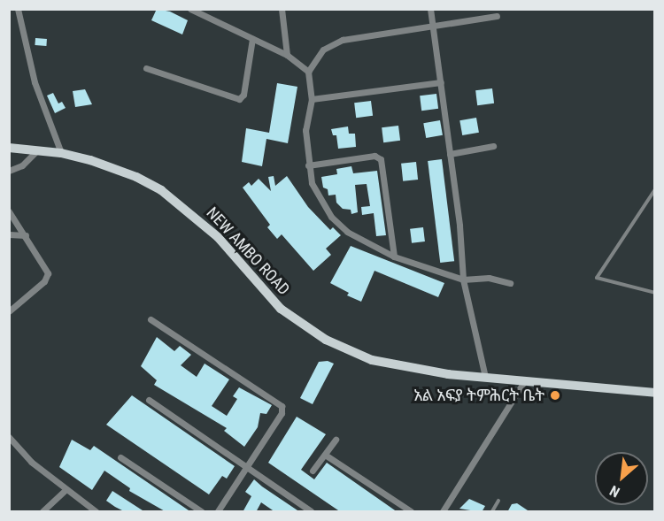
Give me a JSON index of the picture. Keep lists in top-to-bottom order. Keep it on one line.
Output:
{"streets":{"main road":["NEW AMBO ROAD"]},"places":["አል አፍያ ትምሕርት ቤት"],"north":"bottom left"}
